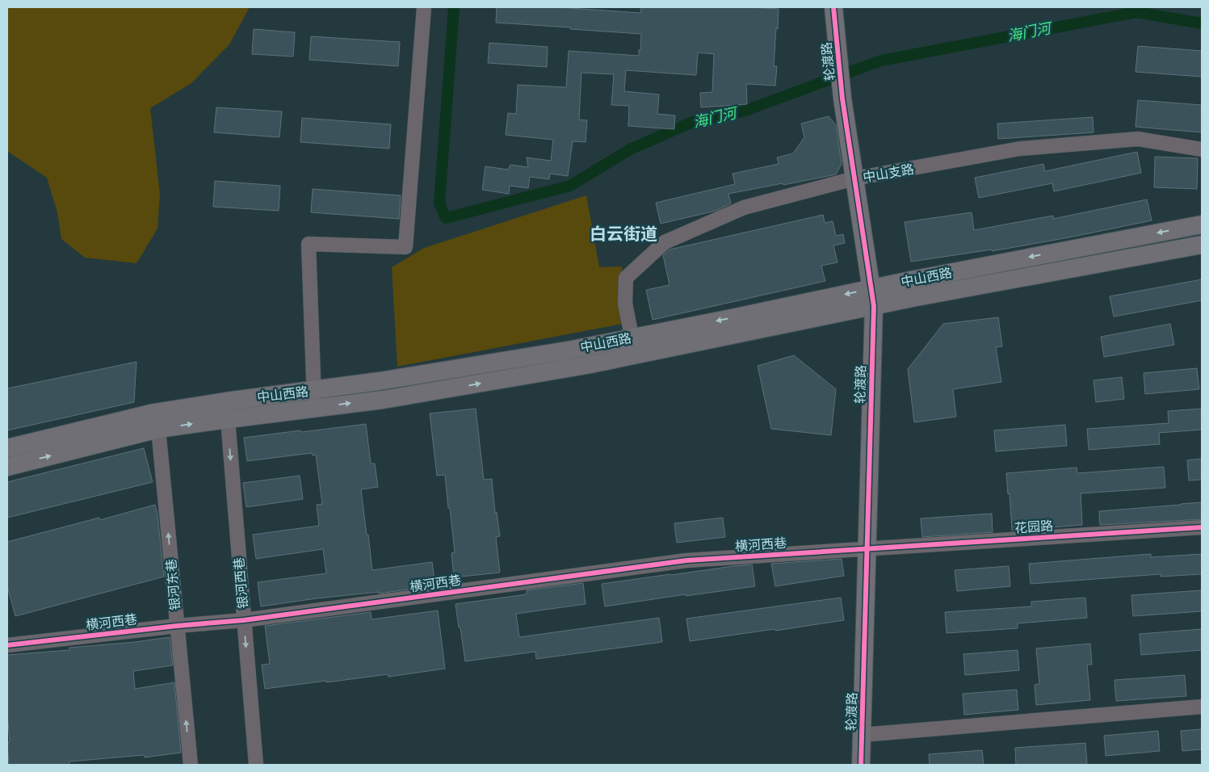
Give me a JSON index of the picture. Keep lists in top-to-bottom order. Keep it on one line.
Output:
{"streets":{"main road":["轮渡路","中山西路"],"street":["中山支路","花园路","横河西巷","银河西巷","银河东巷"]},"crossings":[["轮渡路","中山支路"],["轮渡路","中山西路"],["轮渡路","花园路"],["轮渡路","横河西巷"],["中山支路","中山西路"],["中山西路","银河西巷"],["中山西路","银河东巷"],["花园路","横河西巷"],["横河西巷","银河西巷"],["横河西巷","银河东巷"]],"one_way":["银河西巷","银河东巷"],"districts":["白云街道"],"water":["海门河"]}
